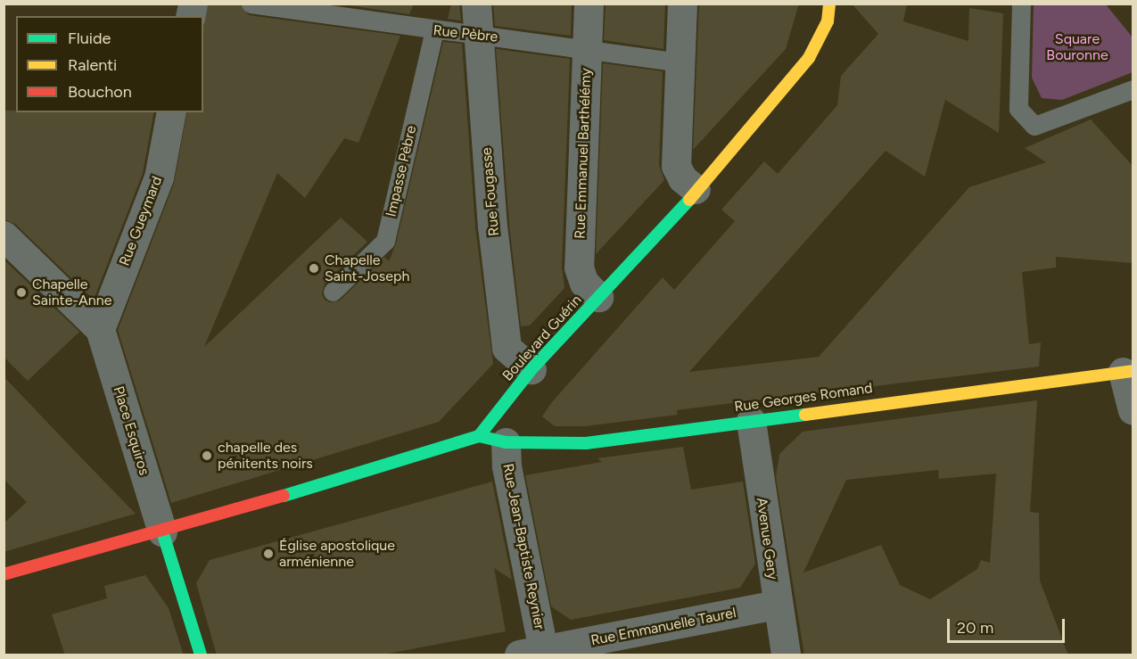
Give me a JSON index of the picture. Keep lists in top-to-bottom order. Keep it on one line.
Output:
{"streets":{"street":["Rue Emmanuel Barthélémy","Rue Fougasse","Rue Gueymard","Boulevard Guérin","Rue Georges Romand","Place Esquiros","Avenue Gery","Rue Jean-Baptiste Reynier","Rue Emmanuelle Taurel"],"lane":["Rue Pèbre","Impasse Pèbre"]},"crossings":[["Rue Pèbre","Rue Emmanuel Barthélémy"],["Rue Pèbre","Impasse Pèbre"],["Rue Pèbre","Rue Fougasse"],["Rue Emmanuel Barthélémy","Boulevard Guérin"],["Rue Fougasse","Boulevard Guérin"],["Rue Gueymard","Place Esquiros"],["Boulevard Guérin","Rue Georges Romand"],["Boulevard Guérin","Rue Jean-Baptiste Reynier"],["Rue Georges Romand","Avenue Gery"],["Rue Georges Romand","Rue Jean-Baptiste Reynier"],["Avenue Gery","Rue Emmanuelle Taurel"],["Rue Jean-Baptiste Reynier","Rue Emmanuelle Taurel"]],"parks":["Square Bouronne"],"places":["Chapelle Saint-Joseph","Chapelle Sainte-Anne","chapelle des pénitents noirs","Église apostolique arménienne"],"legend":["Fluide","Ralenti","Bouchon"],"scale_bar":"20 m"}
